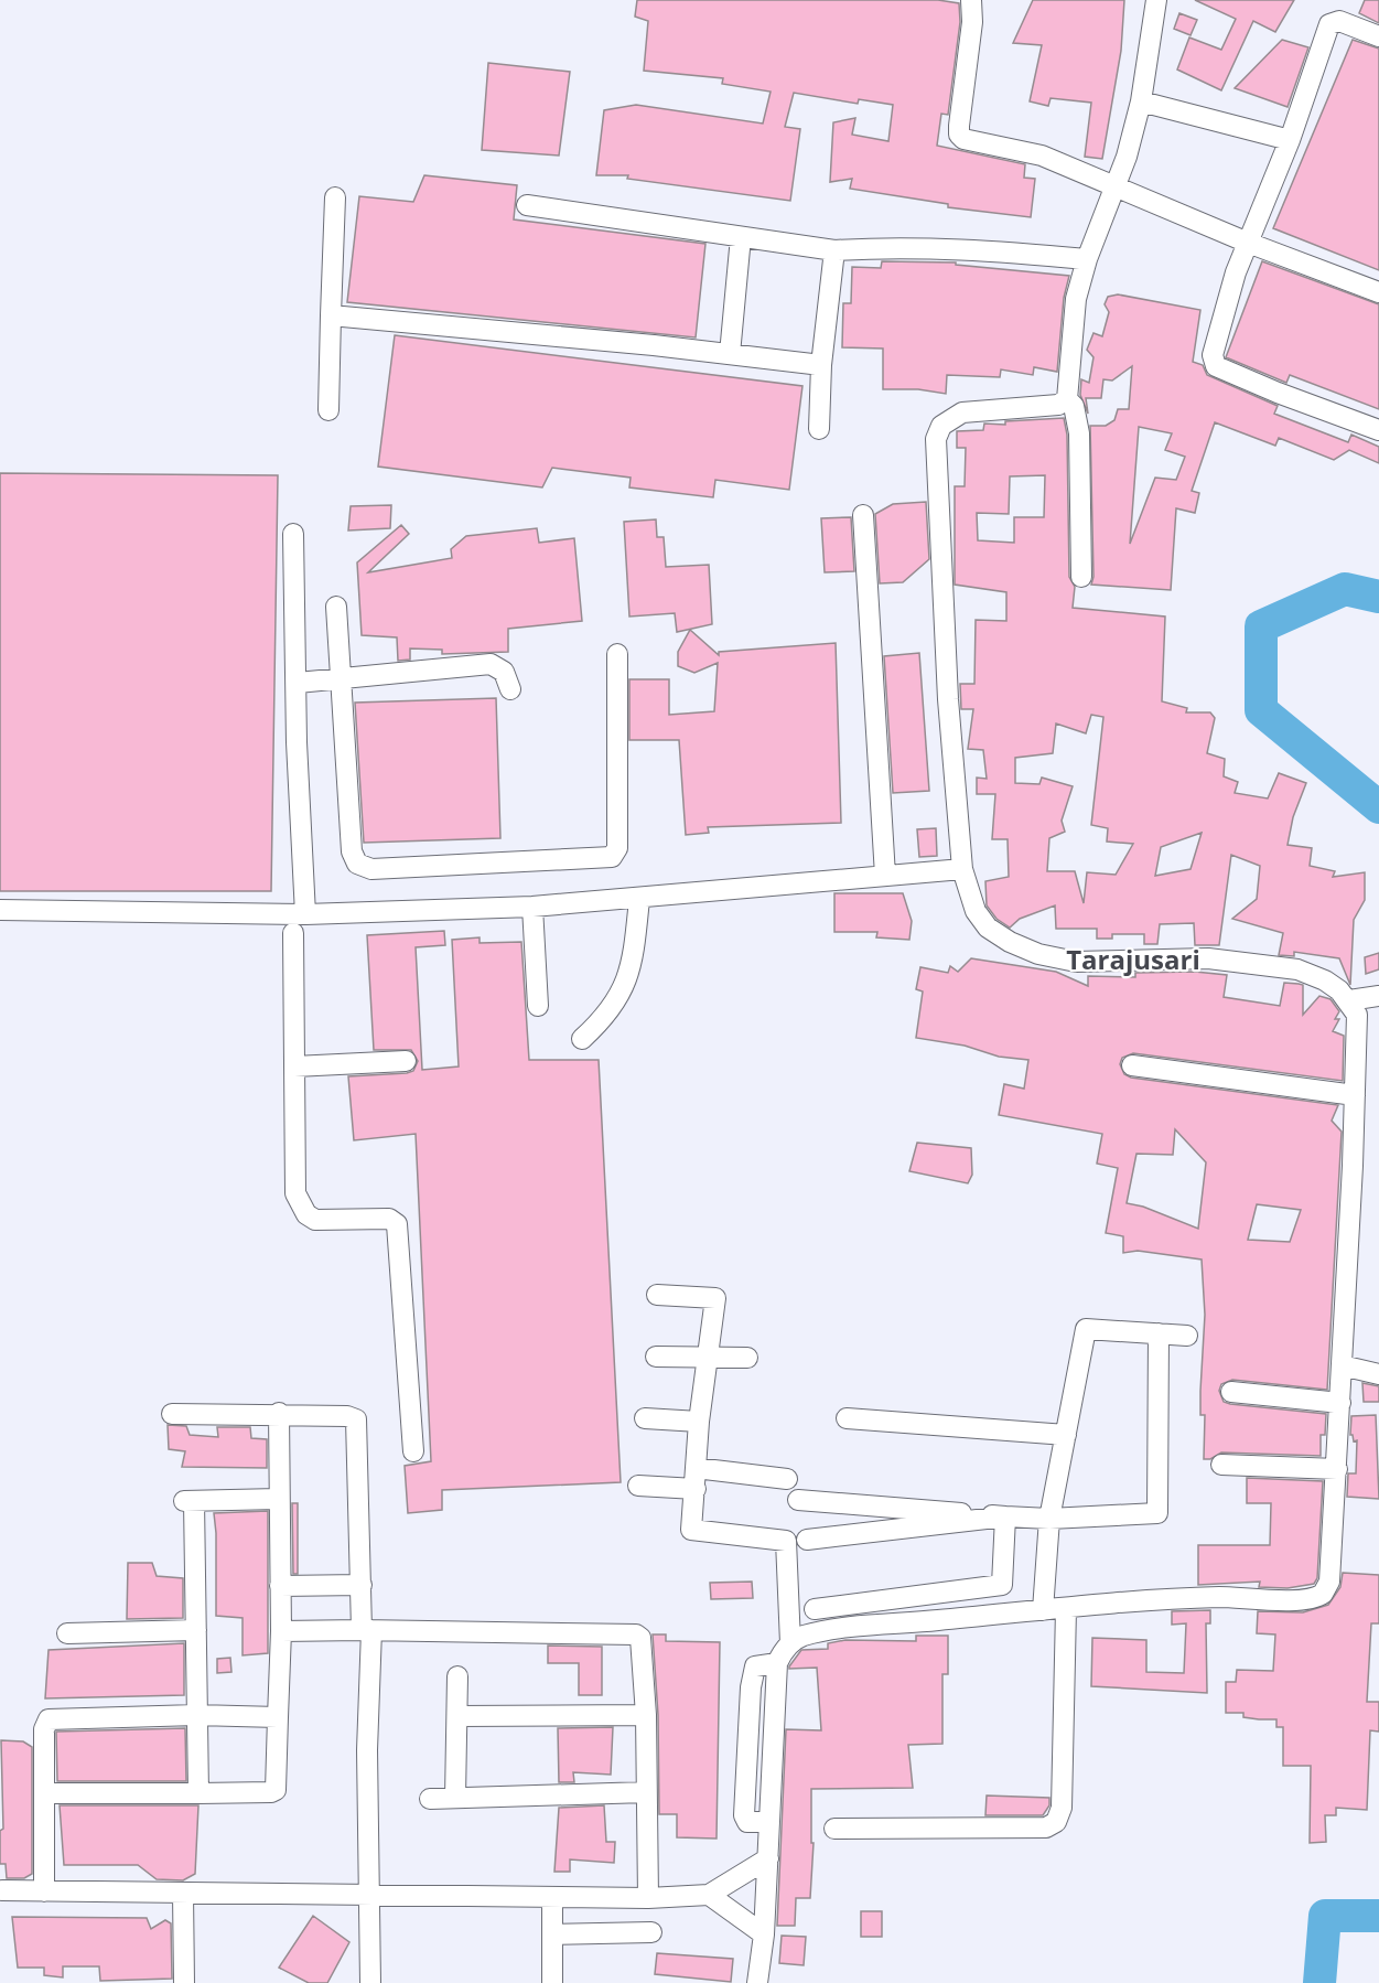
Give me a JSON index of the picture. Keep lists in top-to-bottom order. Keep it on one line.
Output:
{"districts":["Tarajusari"]}
